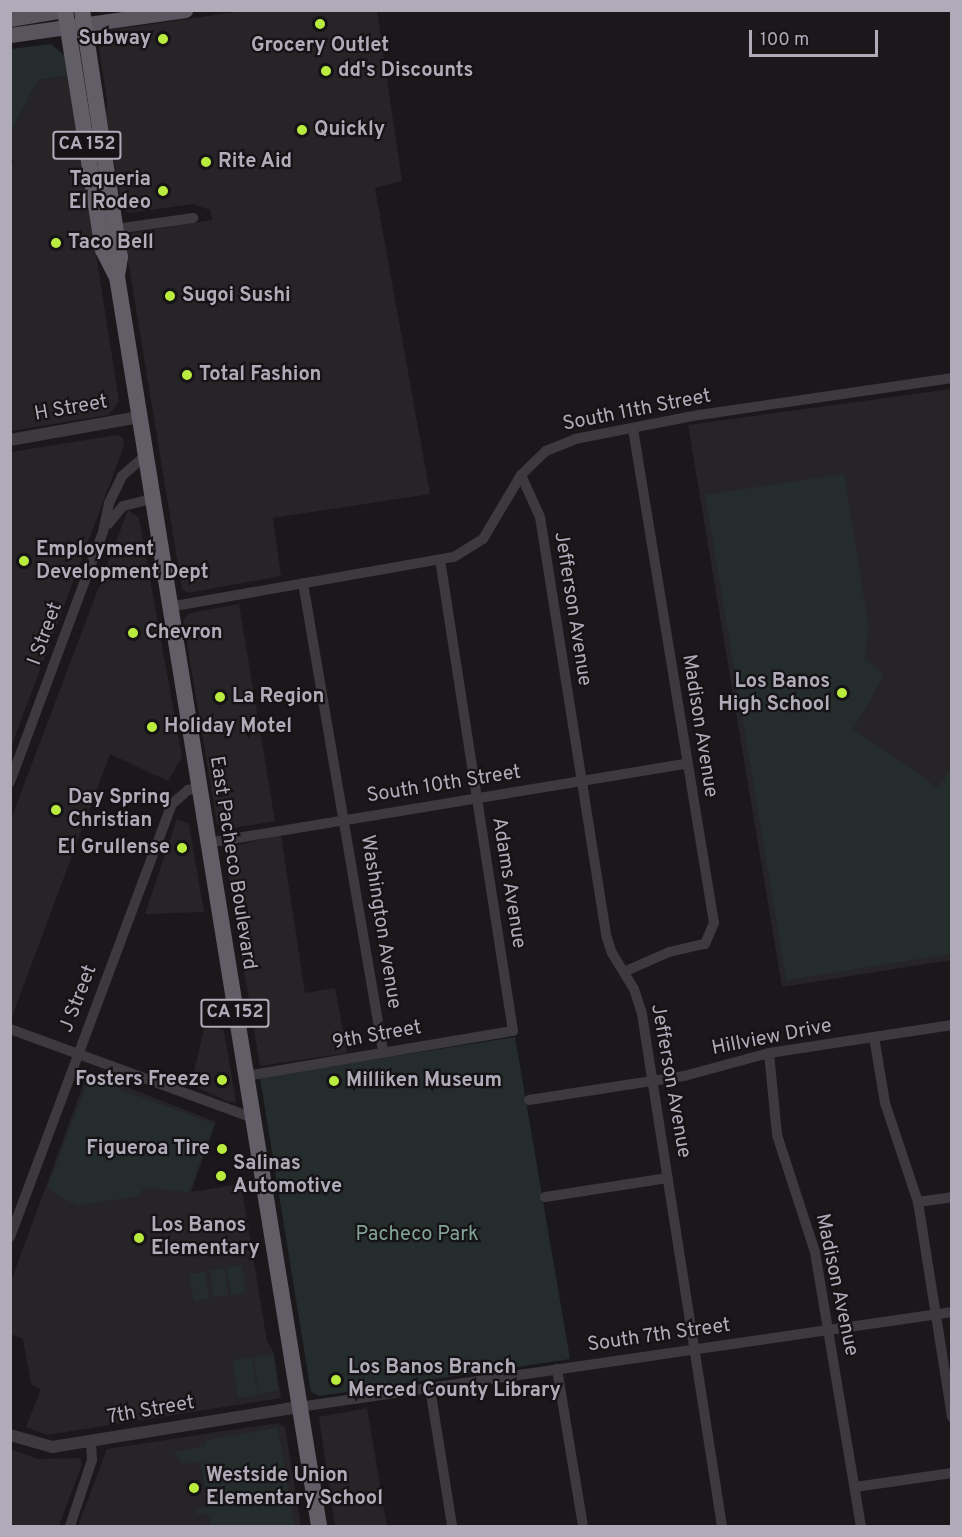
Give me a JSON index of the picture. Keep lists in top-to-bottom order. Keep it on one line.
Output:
{"streets":{"highway":["CA 152","East Pacheco Boulevard"],"street":["H Street","South 11th Street","Jefferson Avenue","I Street","Madison Avenue","South 10th Street","Adams Avenue","Washington Avenue","J Street","9th Street","Hillview Drive","South 7th Street","7th Street"]},"crossings":[["H Street","East Pacheco Boulevard"],["South 11th Street","Jefferson Avenue"],["South 11th Street","Madison Avenue"],["South 11th Street","East Pacheco Boulevard"],["South 11th Street","Adams Avenue"],["South 11th Street","Washington Avenue"],["Jefferson Avenue","Madison Avenue"],["Jefferson Avenue","South 10th Street"],["Jefferson Avenue","Hillview Drive"],["Jefferson Avenue","South 7th Street"],["I Street","East Pacheco Boulevard"],["Madison Avenue","South 10th Street"],["Madison Avenue","Hillview Drive"],["Madison Avenue","South 7th Street"],["South 10th Street","East Pacheco Boulevard"],["South 10th Street","Adams Avenue"],["South 10th Street","Washington Avenue"],["East Pacheco Boulevard","J Street"],["East Pacheco Boulevard","9th Street"],["East Pacheco Boulevard","South 7th Street"],["East Pacheco Boulevard","7th Street"],["Adams Avenue","9th Street"],["Washington Avenue","9th Street"],["South 7th Street","7th Street"]],"parks":["Pacheco Park"],"places":["Grocery Outlet","Subway","dd's Discounts","Quickly","Rite Aid","Taqueria El Rodeo","Taco Bell","Sugoi Sushi","Total Fashion","Employment Development Dept","Chevron","Los Banos High School","La Region","Holiday Motel","Day Spring Christian","El Grullense","Fosters Freeze","Milliken Museum","Figueroa Tire","Salinas Automotive","Los Banos Elementary","Los Banos Branch Merced County Library","Westside Union Elementary School"],"scale_bar":"100 m"}
